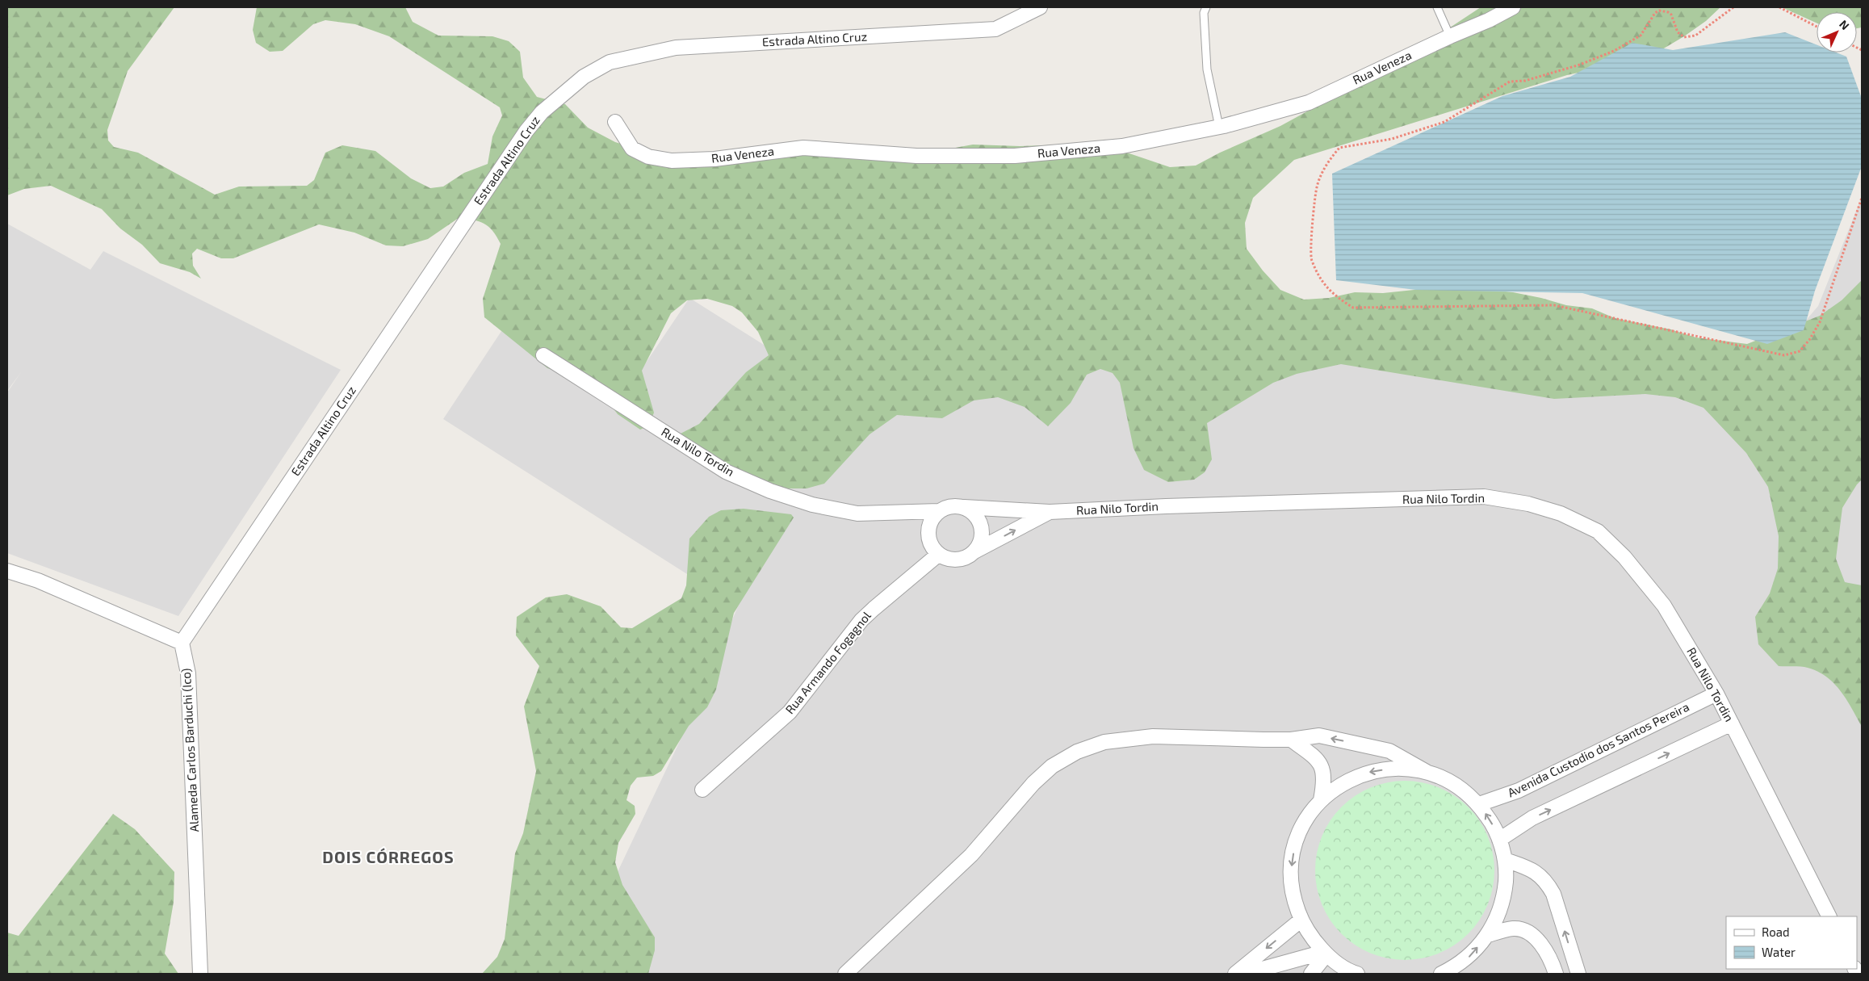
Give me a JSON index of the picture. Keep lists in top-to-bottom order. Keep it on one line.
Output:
{"streets":{"street":["Estrada Altino Cruz","Rua Veneza","Rua Nilo Tordin","Rua Armando Fogagnol","Alameda Carlos Barduchi (Ico)","Avenida Custodio dos Santos Pereira"]},"crossings":[["Estrada Altino Cruz","Alameda Carlos Barduchi (Ico)"],["Rua Nilo Tordin","Rua Armando Fogagnol"],["Rua Nilo Tordin","Avenida Custodio dos Santos Pereira"]],"districts":["DOIS CÓRREGOS"],"legend":["Road","Water"],"north":"top right"}
